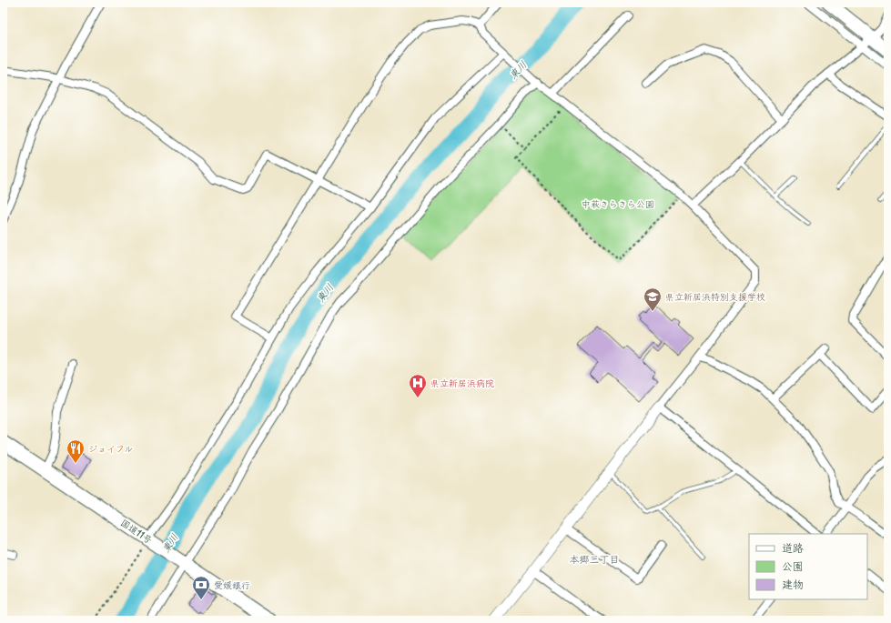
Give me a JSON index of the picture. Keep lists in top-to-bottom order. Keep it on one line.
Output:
{"streets":{"highway":["国道11号"]},"districts":["本郷三丁目"],"water":["東川"],"parks":["中萩きらきら公園"],"places":{"school or university":["県立新居浜特別支援学校"],"hospital":["県立新居浜病院"],"restaurant":["ジョイフル"],"bank":["愛媛銀行"]},"legend":["道路","公園","建物"]}
